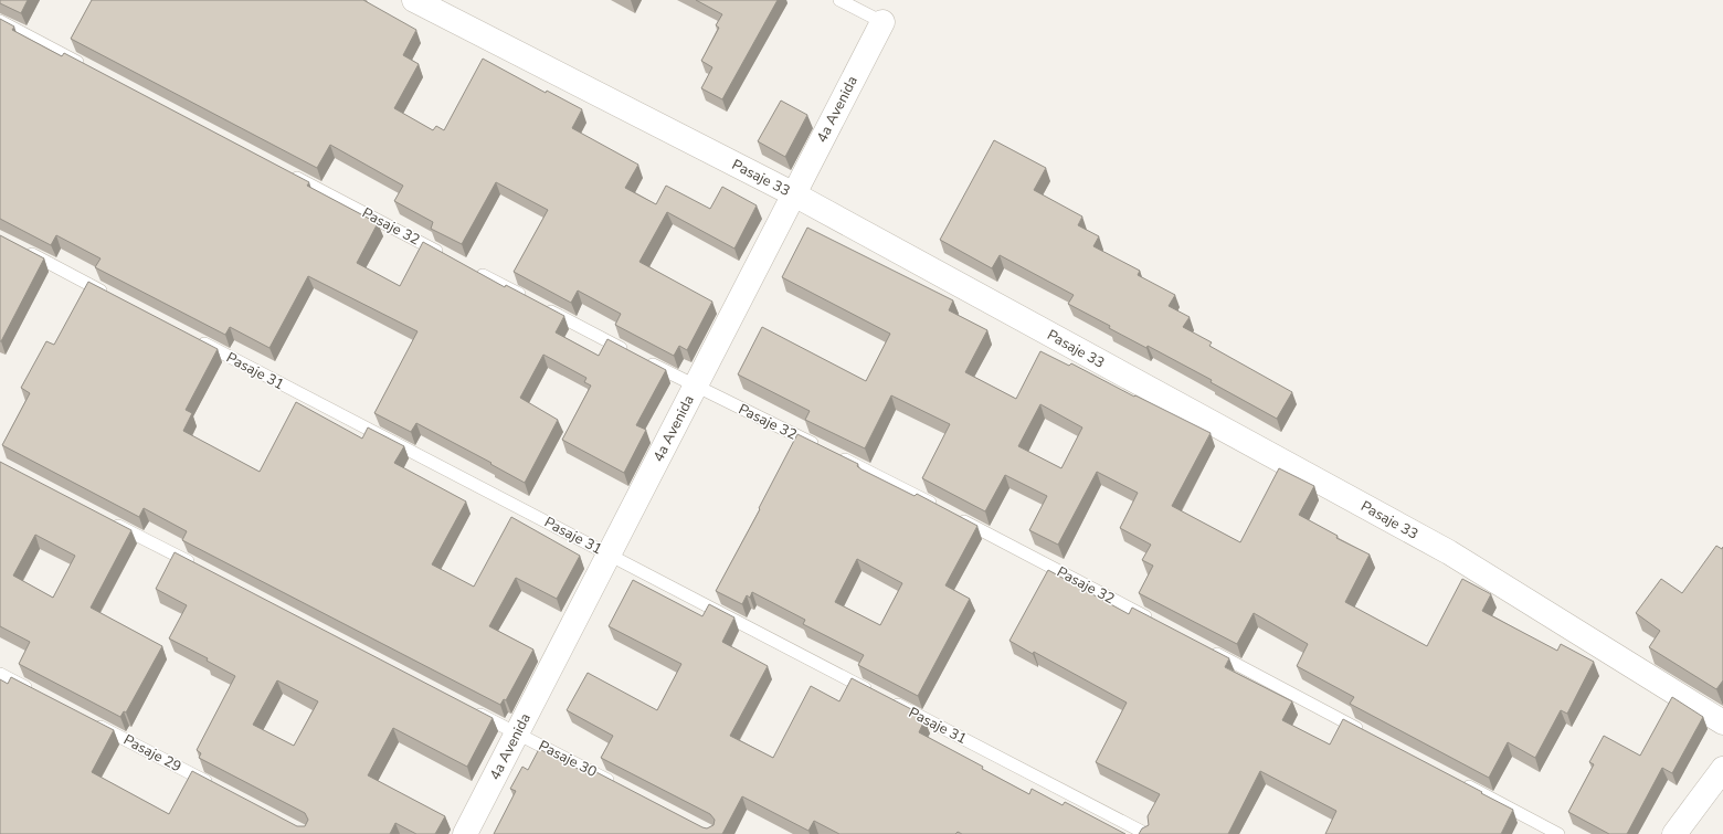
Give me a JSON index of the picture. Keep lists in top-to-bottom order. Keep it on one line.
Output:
{"streets":{"street":["4a Avenida","Pasaje 33"],"lane":["Pasaje 32","Pasaje 31","Pasaje 29","Pasaje 30"]},"crossings":[["4a Avenida","Pasaje 33"],["4a Avenida","Pasaje 32"],["4a Avenida","Pasaje 31"],["4a Avenida","Pasaje 30"]]}
